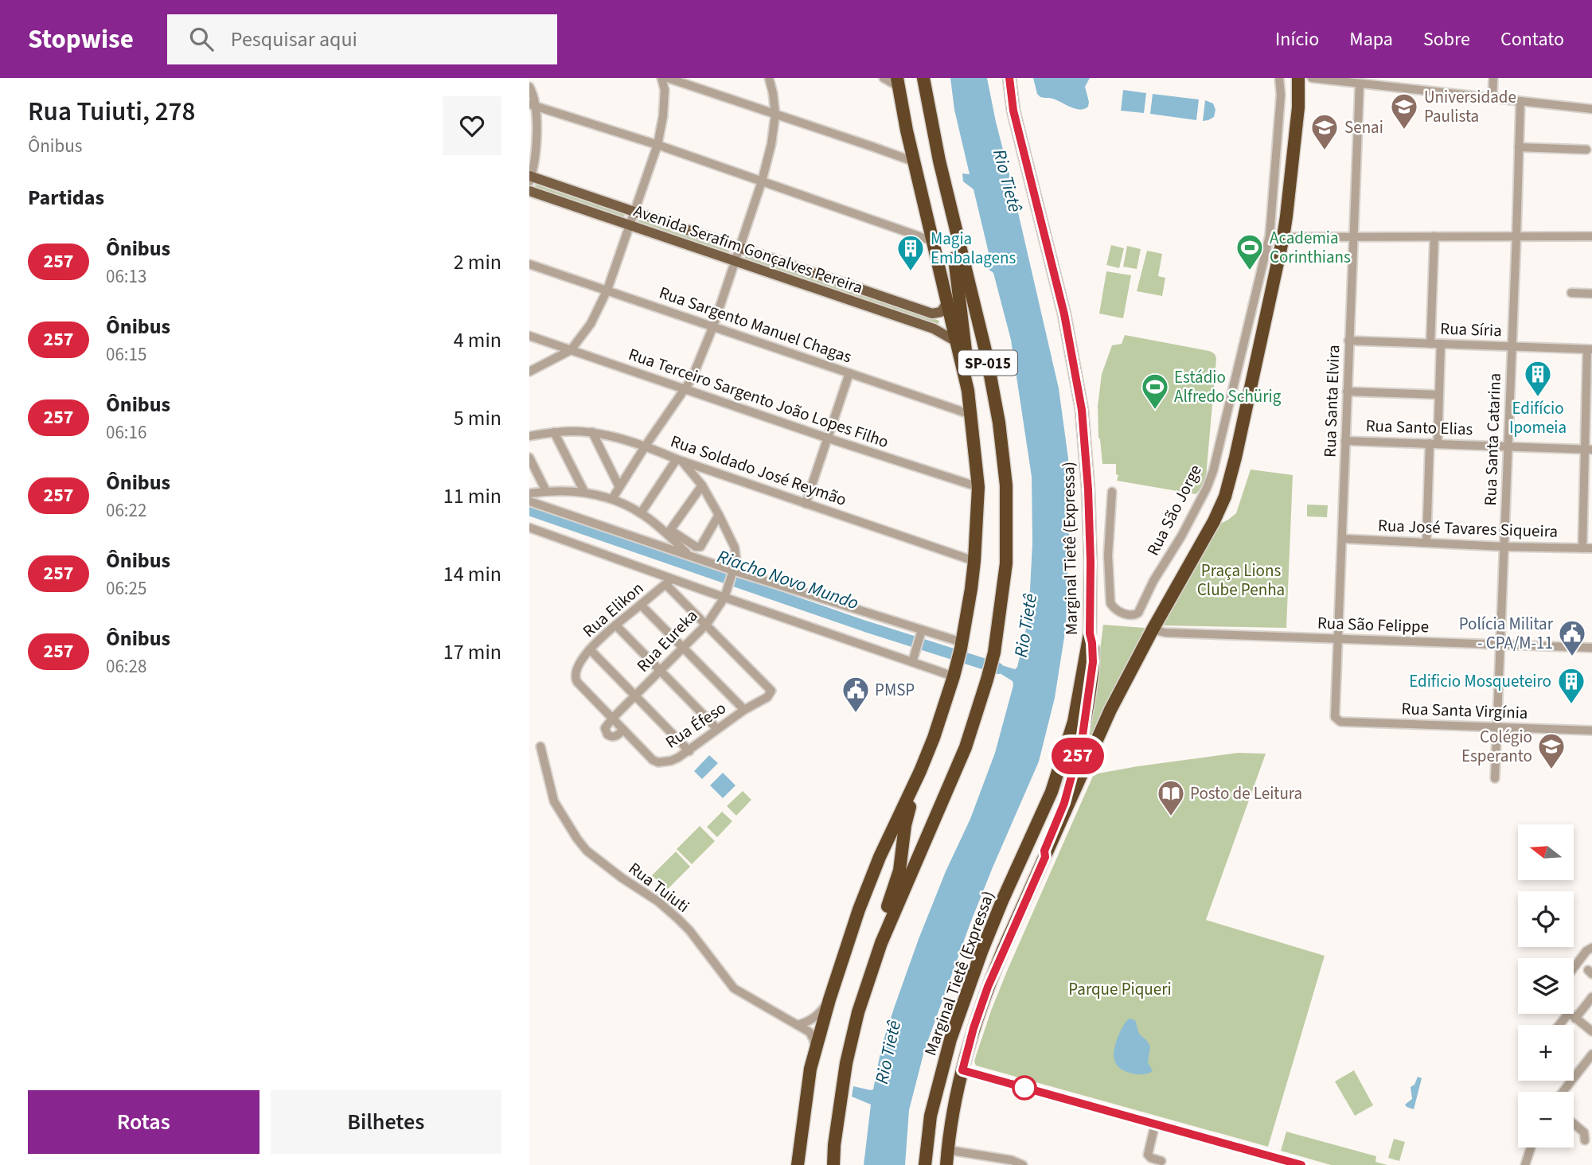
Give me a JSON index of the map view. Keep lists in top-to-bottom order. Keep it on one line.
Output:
{"streets":{"highway":["SP-015","Marginal Tietê (Expressa)"],"main road":["Avenida Serafim Gonçalves Pereira"],"street":["Rua Sargento Manuel Chagas","Rua Síria","Rua Terceiro Sargento João Lopes Filho","Rua Santa Elvira","Rua Santo Elias","Rua Santa Catarina","Rua Soldado José Reymão","Rua São Jorge","Rua José Tavares Siqueira","Rua Elikon","Rua São Felippe","Rua Eureka","Rua Santa Virgínia","Rua Éfeso","Rua Tuiuti"]},"crossings":[["Rua Síria","Rua Santa Elvira"],["Rua Síria","Rua Santa Catarina"],["Rua Santa Elvira","Rua Santo Elias"],["Rua Santa Elvira","Rua José Tavares Siqueira"],["Rua Santa Elvira","Rua São Felippe"],["Rua Santa Elvira","Rua Santa Virgínia"],["Rua Santo Elias","Rua Santa Catarina"],["Rua Santa Catarina","Rua José Tavares Siqueira"],["Rua Santa Catarina","Rua São Felippe"],["Rua Santa Catarina","Rua Santa Virgínia"],["Rua Soldado José Reymão","Rua Eureka"],["Rua Elikon","Rua Eureka"],["Rua Elikon","Rua Éfeso"],["Rua Eureka","Rua Éfeso"]],"water":["Rio Tietê","Riacho Novo Mundo"],"parks":["Praça Lions Clube Penha","Parque Piqueri"],"places":{"school or university":["Universidade Paulista","Senai","Colégio Esperanto"],"sports":["Academia Corinthians","Estádio Alfredo Schürig"],"building":["Magia Embalagens","Edifício Ipomeia","Edificio Mosqueteiro"],"public building":["Polícia Militar - CPA/M-11","PMSP"],"library":["Posto de Leitura"]},"lines":["bus line 257"],"north":"left","page":{"header":"Stopwise","search":"Pesquisar aqui","nav":["Início","Mapa","Sobre","Contato"],"heading":[["Rua Tuiuti, 278","Ônibus"],"Partidas"],"on_map":"257","list":[{"mark":"257","name":"Ônibus","note":"06:13","value":"2 min"},{"mark":"257","name":"Ônibus","note":"06:15","value":"4 min"},{"mark":"257","name":"Ônibus","note":"06:16","value":"5 min"},{"mark":"257","name":"Ônibus","note":"06:22","value":"11 min"},{"mark":"257","name":"Ônibus","note":"06:25","value":"14 min"},{"mark":"257","name":"Ônibus","note":"06:28","value":"17 min"}],"map_buttons":["+","−"],"buttons":["Rotas","Bilhetes"]}}
